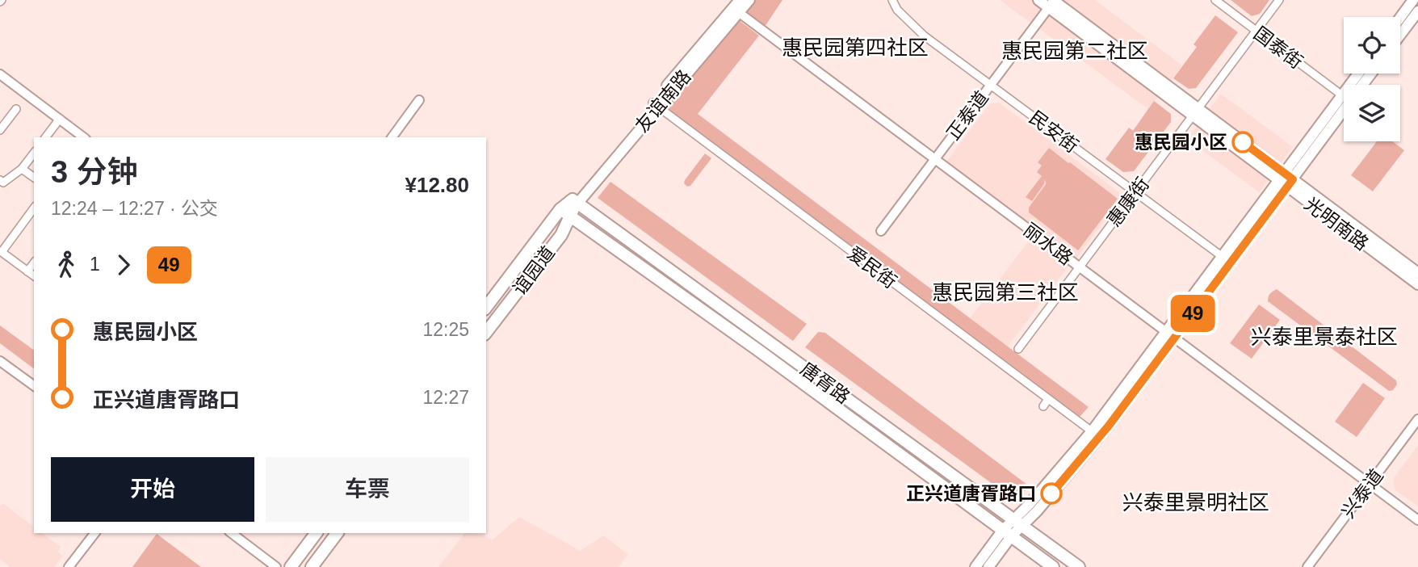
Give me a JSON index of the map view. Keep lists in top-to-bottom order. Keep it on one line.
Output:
{"streets":{"main road":["友谊南路","光明南路","谊园道","唐胥路"],"street":["国泰街","正泰道","民安街","惠康街","丽水路","爱民街","兴泰道"]},"crossings":[["国泰街","惠康街"],["友谊南路","丽水路"],["友谊南路","爱民街"],["友谊南路","谊园道"],["友谊南路","唐胥路"],["正泰道","民安街"],["正泰道","光明南路"],["正泰道","丽水路"],["民安街","惠康街"],["惠康街","光明南路"],["惠康街","丽水路"],["丽水路","兴泰道"],["谊园道","唐胥路"]],"districts":["惠民园第四社区","惠民园第二社区","惠民园第三社区","兴泰里景泰社区","兴泰里景明社区"],"places":["惠民园小区","正兴道唐胥路口"],"lines":["bus line 49"],"page":{"on_map":"49","heading":["3 分钟","12:24 – 12:27 · 公交","¥12.80"],"legs":["1","49"],"list":[{"name":"惠民园小区","value":"12:25"},{"name":"正兴道唐胥路口","value":"12:27"}],"buttons":["开始","车票"]}}
